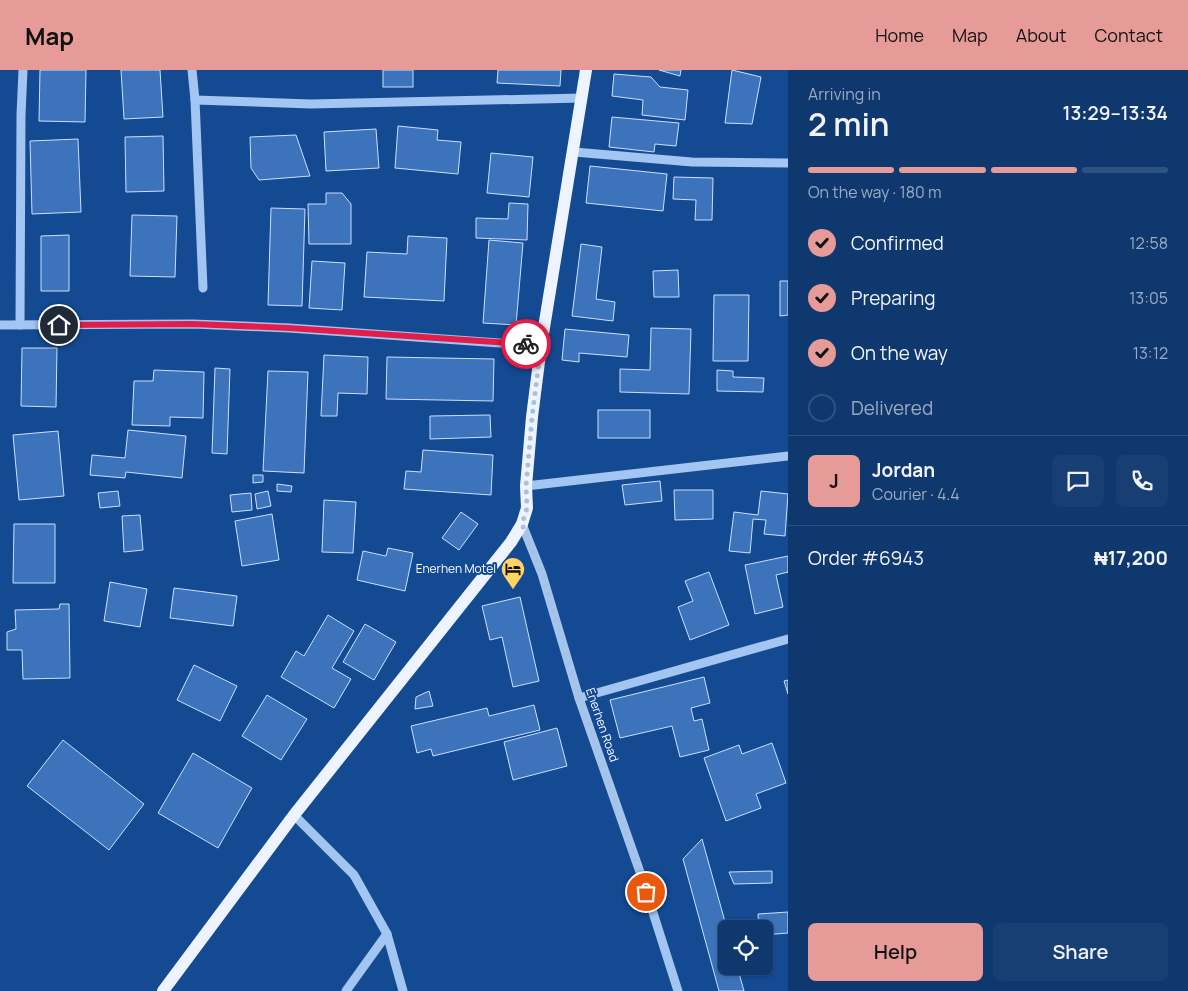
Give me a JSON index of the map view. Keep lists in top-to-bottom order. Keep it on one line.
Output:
{"streets":{"street":["Enerhen Road"]},"places":{"hotel":["Enerhen Motel"]},"page":{"header":"Map","nav":["Home","Map","About","Contact"],"heading":["2 min","Arriving in","13:29–13:34"],"panel":["Jordan","Courier · 4.4","Order #6943","₦17,200"],"bar":"On the way · 180 m","list":[["Confirmed","12:58"],["Preparing","13:05"],["On the way","13:12"],"Delivered"],"round":"J","buttons":["Help","Share"]}}
